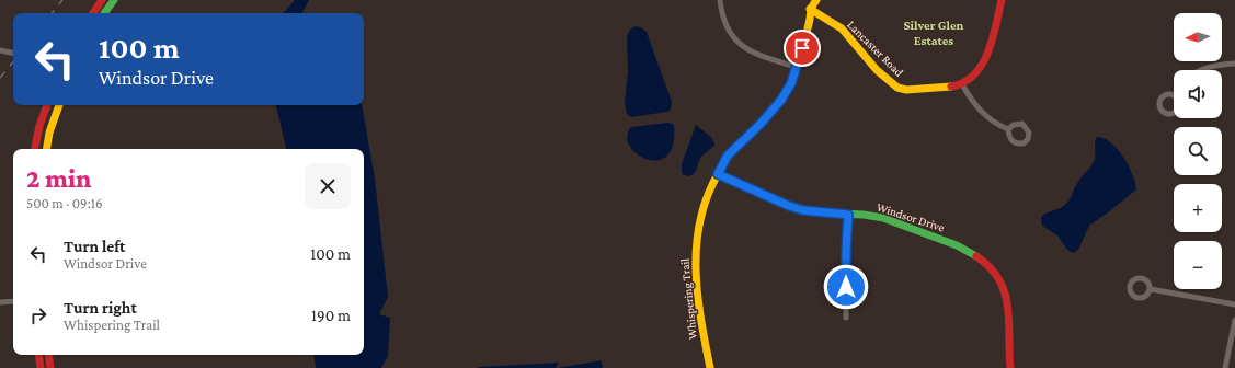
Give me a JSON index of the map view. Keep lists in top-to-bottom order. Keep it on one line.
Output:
{"streets":{"street":["Lancaster Road","Windsor Drive","Whispering Trail"]},"crossings":[["Lancaster Road","Whispering Trail"],["Windsor Drive","Whispering Trail"]],"districts":["Silver Glen Estates"],"north":"left","page":{"map_buttons":["+","−"],"turn":["100 m","Windsor Drive"],"heading":["2 min","500 m · 09:16"],"list":[{"name":"Turn left","note":"Windsor Drive","value":"100 m"},{"name":"Turn right","note":"Whispering Trail","value":"190 m"}]}}
